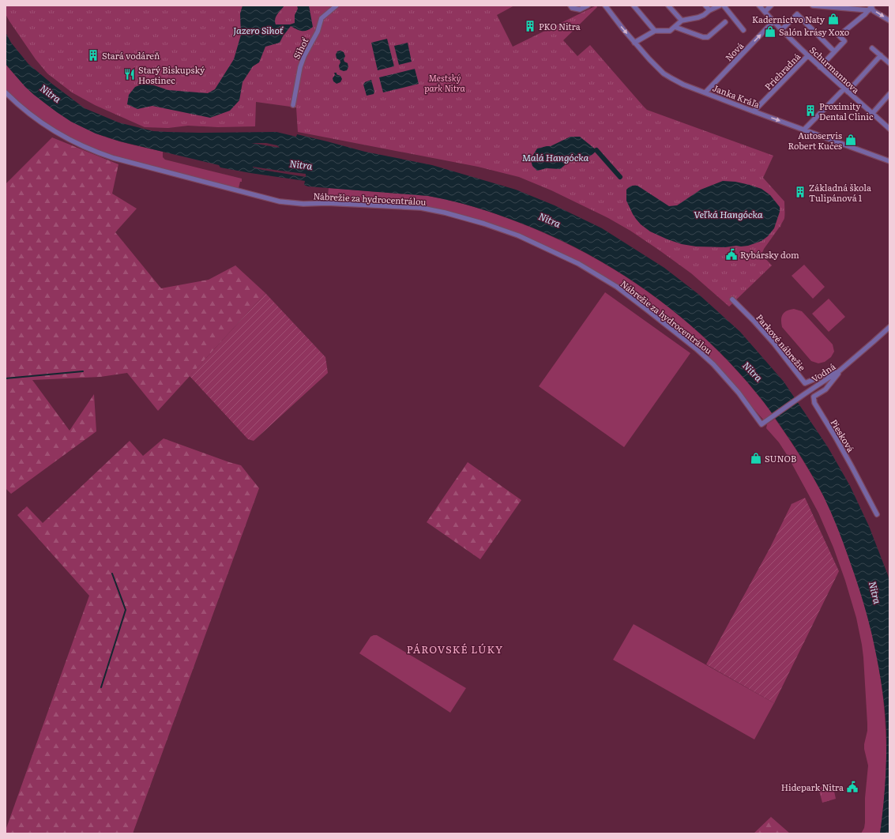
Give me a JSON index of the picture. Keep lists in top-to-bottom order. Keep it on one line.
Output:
{"streets":{"street":["Sihoť","Nová","Schurmannova","Priehradná","Janka Kráľa","Nábrežie za hydrocentrálou","Parkové nábrežie","Vodná","Piesková"]},"crossings":[["Nová","Schurmannova"],["Nová","Janka Kráľa"],["Schurmannova","Priehradná"],["Priehradná","Janka Kráľa"],["Nábrežie za hydrocentrálou","Vodná"],["Parkové nábrežie","Vodná"],["Parkové nábrežie","Piesková"],["Vodná","Piesková"]],"one_way":["Nová"],"districts":["PÁROVSKÉ LÚKY"],"water":["Jazero Sihoť","Nitra","Malá Hangócka","Veľká Hangócka"],"parks":["Mestský park Nitra"],"places":{"shop":["Kaderníctvo Naty","Salón krásy Xoxo","Autoservis Robert Kučes","SUNOB"],"building":["PKO Nitra","Stará vodáreň","Proximity Dental Clinic","Základná škola Tulipánová 1"],"restaurant":["Starý Biskupský Hostinec"],"public building":["Rybársky dom","Hidepark Nitra"]}}
